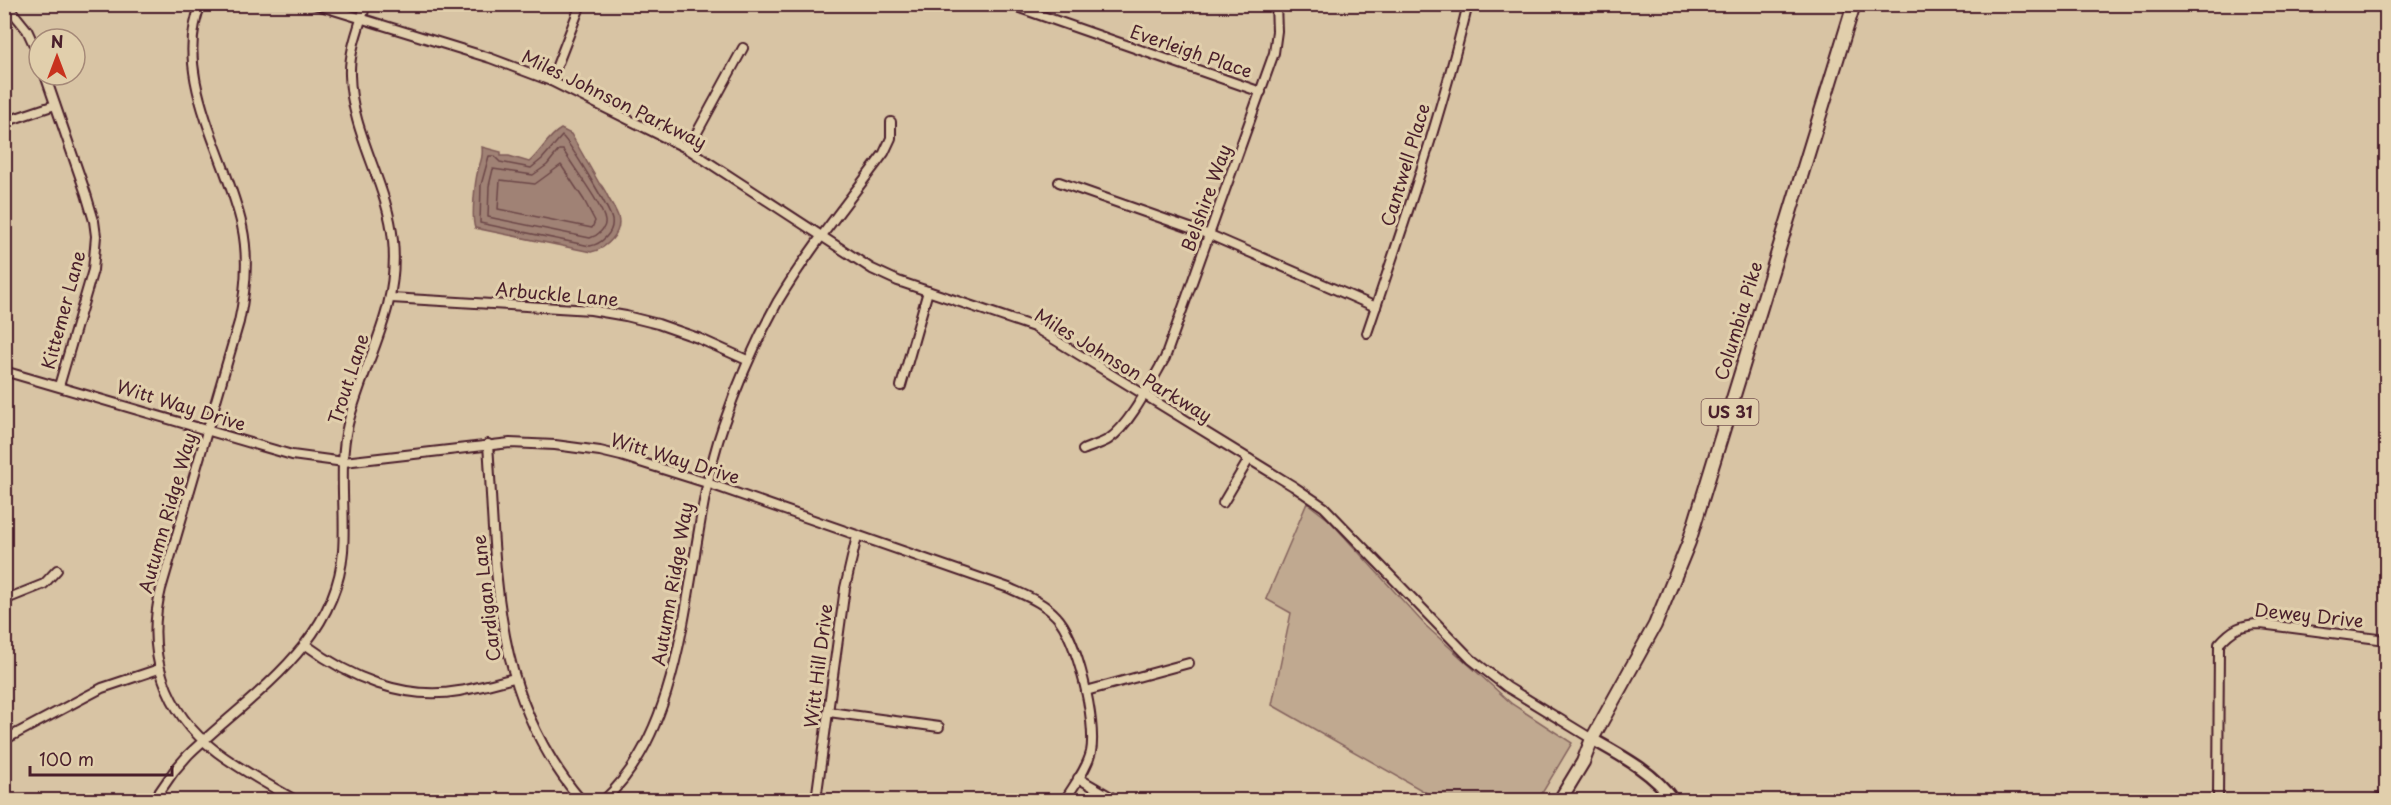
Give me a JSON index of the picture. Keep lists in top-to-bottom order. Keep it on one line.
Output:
{"streets":{"main road":["Columbia Pike","US 31"],"street":["Everleigh Place","Miles Johnson Parkway","Cantwell Place","Belshire Way","Arbuckle Lane","Kittemer Lane","Trout Lane","Witt Way Drive","Autumn Ridge Way","Cardigan Lane","Dewey Drive","Witt Hill Drive"]},"crossings":[["Everleigh Place","Belshire Way"],["Miles Johnson Parkway","Belshire Way"],["Miles Johnson Parkway","Columbia Pike"],["Miles Johnson Parkway","Trout Lane"],["Miles Johnson Parkway","Autumn Ridge Way"],["Arbuckle Lane","Trout Lane"],["Arbuckle Lane","Autumn Ridge Way"],["Kittemer Lane","Witt Way Drive"],["Trout Lane","Witt Way Drive"],["Trout Lane","Autumn Ridge Way"],["Witt Way Drive","Autumn Ridge Way"],["Witt Way Drive","Cardigan Lane"],["Witt Way Drive","Witt Hill Drive"]],"scale_bar":"100 m","north":"top"}
